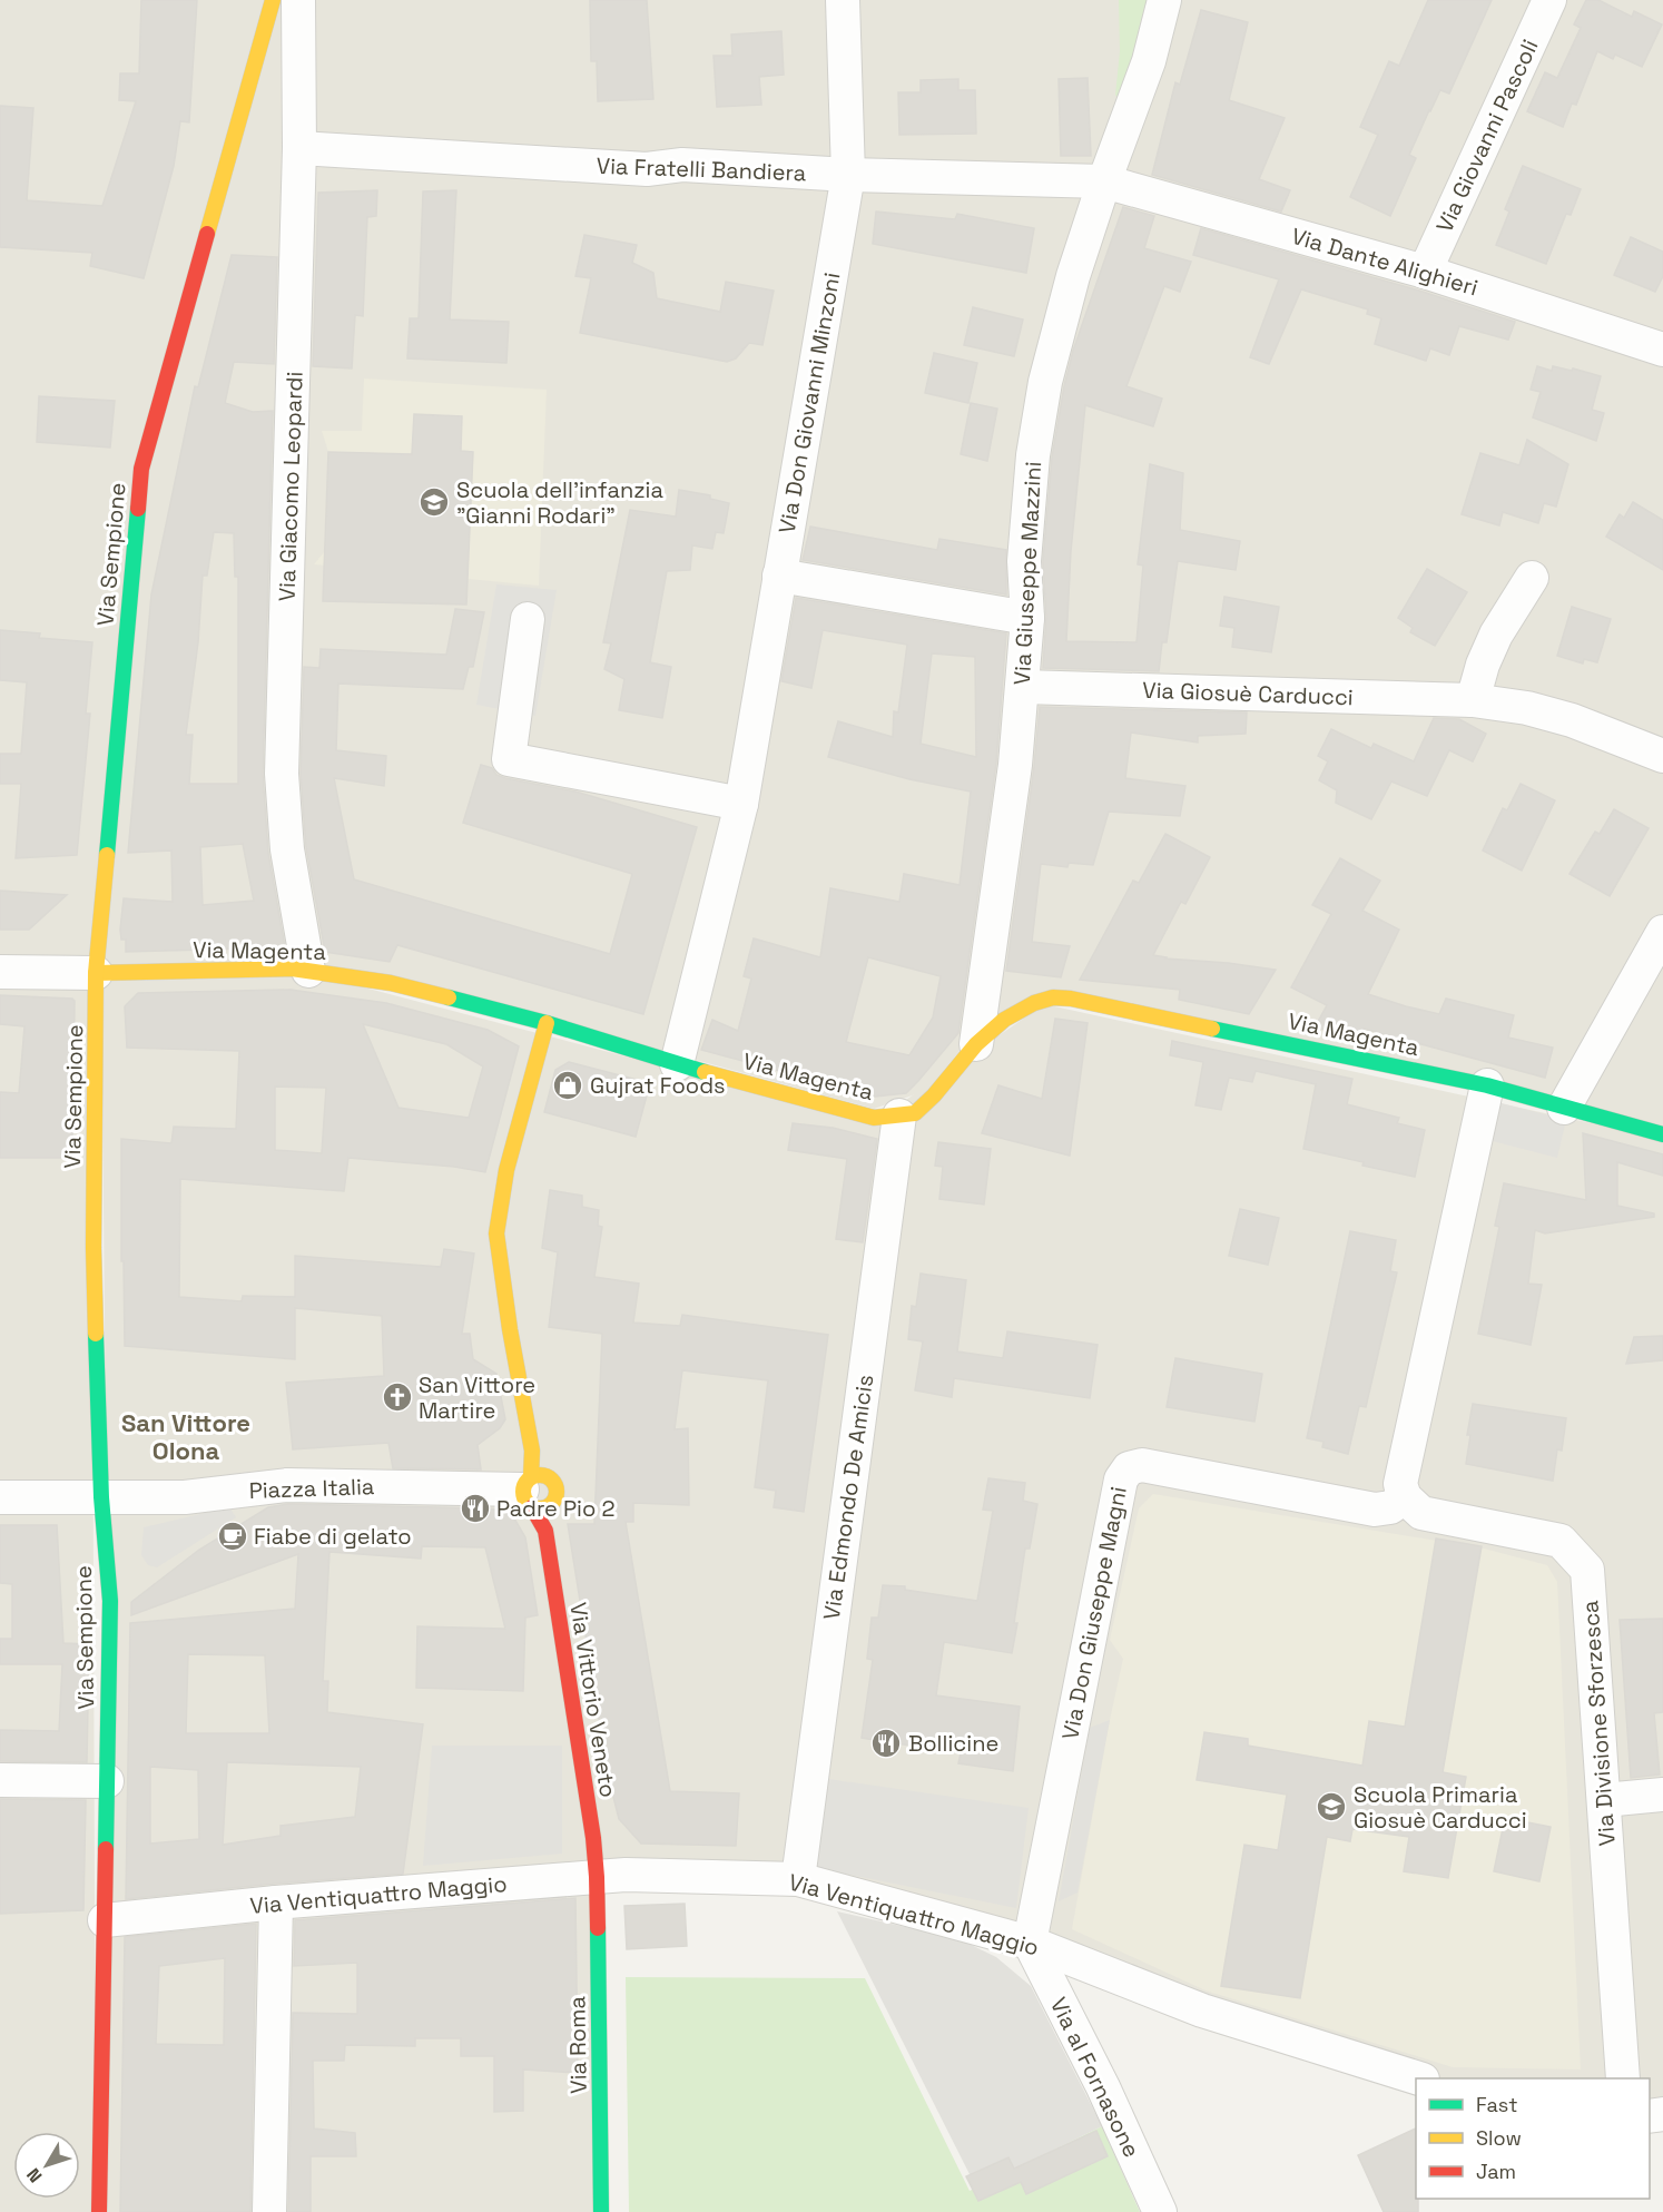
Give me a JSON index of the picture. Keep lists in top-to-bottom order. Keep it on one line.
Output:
{"streets":{"street":["Via Giovanni Pascoli","Via Fratelli Bandiera","Via Dante Alighieri","Via Don Giovanni Minzoni","Via Giacomo Leopardi","Via Sempione","Via Giuseppe Mazzini","Via Giosuè Carducci","Via Magenta","Piazza Italia","Via Edmondo De Amicis","Via Don Giuseppe Magni","Via Vittorio Veneto","Via Divisione Sforzesca","Via Ventiquattro Maggio","Via Roma","Via al Fornasone"]},"crossings":[["Via Giovanni Pascoli","Via Dante Alighieri"],["Via Fratelli Bandiera","Via Dante Alighieri"],["Via Fratelli Bandiera","Via Don Giovanni Minzoni"],["Via Fratelli Bandiera","Via Giacomo Leopardi"],["Via Fratelli Bandiera","Via Giuseppe Mazzini"],["Via Dante Alighieri","Via Giuseppe Mazzini"],["Via Don Giovanni Minzoni","Via Magenta"],["Via Giacomo Leopardi","Via Magenta"],["Via Sempione","Via Magenta"],["Via Sempione","Piazza Italia"],["Via Sempione","Via Ventiquattro Maggio"],["Via Giuseppe Mazzini","Via Giosuè Carducci"],["Via Giuseppe Mazzini","Via Magenta"],["Via Magenta","Via Edmondo De Amicis"],["Via Magenta","Via Vittorio Veneto"],["Piazza Italia","Via Vittorio Veneto"],["Via Edmondo De Amicis","Via Ventiquattro Maggio"],["Via Don Giuseppe Magni","Via Divisione Sforzesca"],["Via Don Giuseppe Magni","Via Ventiquattro Maggio"],["Via Don Giuseppe Magni","Via al Fornasone"],["Via Vittorio Veneto","Via Ventiquattro Maggio"],["Via Vittorio Veneto","Via Roma"],["Via Ventiquattro Maggio","Via Roma"],["Via Ventiquattro Maggio","Via al Fornasone"]],"districts":["San Vittore Olona"],"places":{"school or university":["Scuola dell'infanzia \"Gianni Rodari\"","Scuola Primaria Giosuè Carducci"],"shop":["Gujrat Foods"],"church":["San Vittore Martire"],"restaurant":["Padre Pio 2","Bollicine"],"cafe":["Fiabe di gelato"]},"legend":["Fast","Slow","Jam"],"north":"bottom left"}
